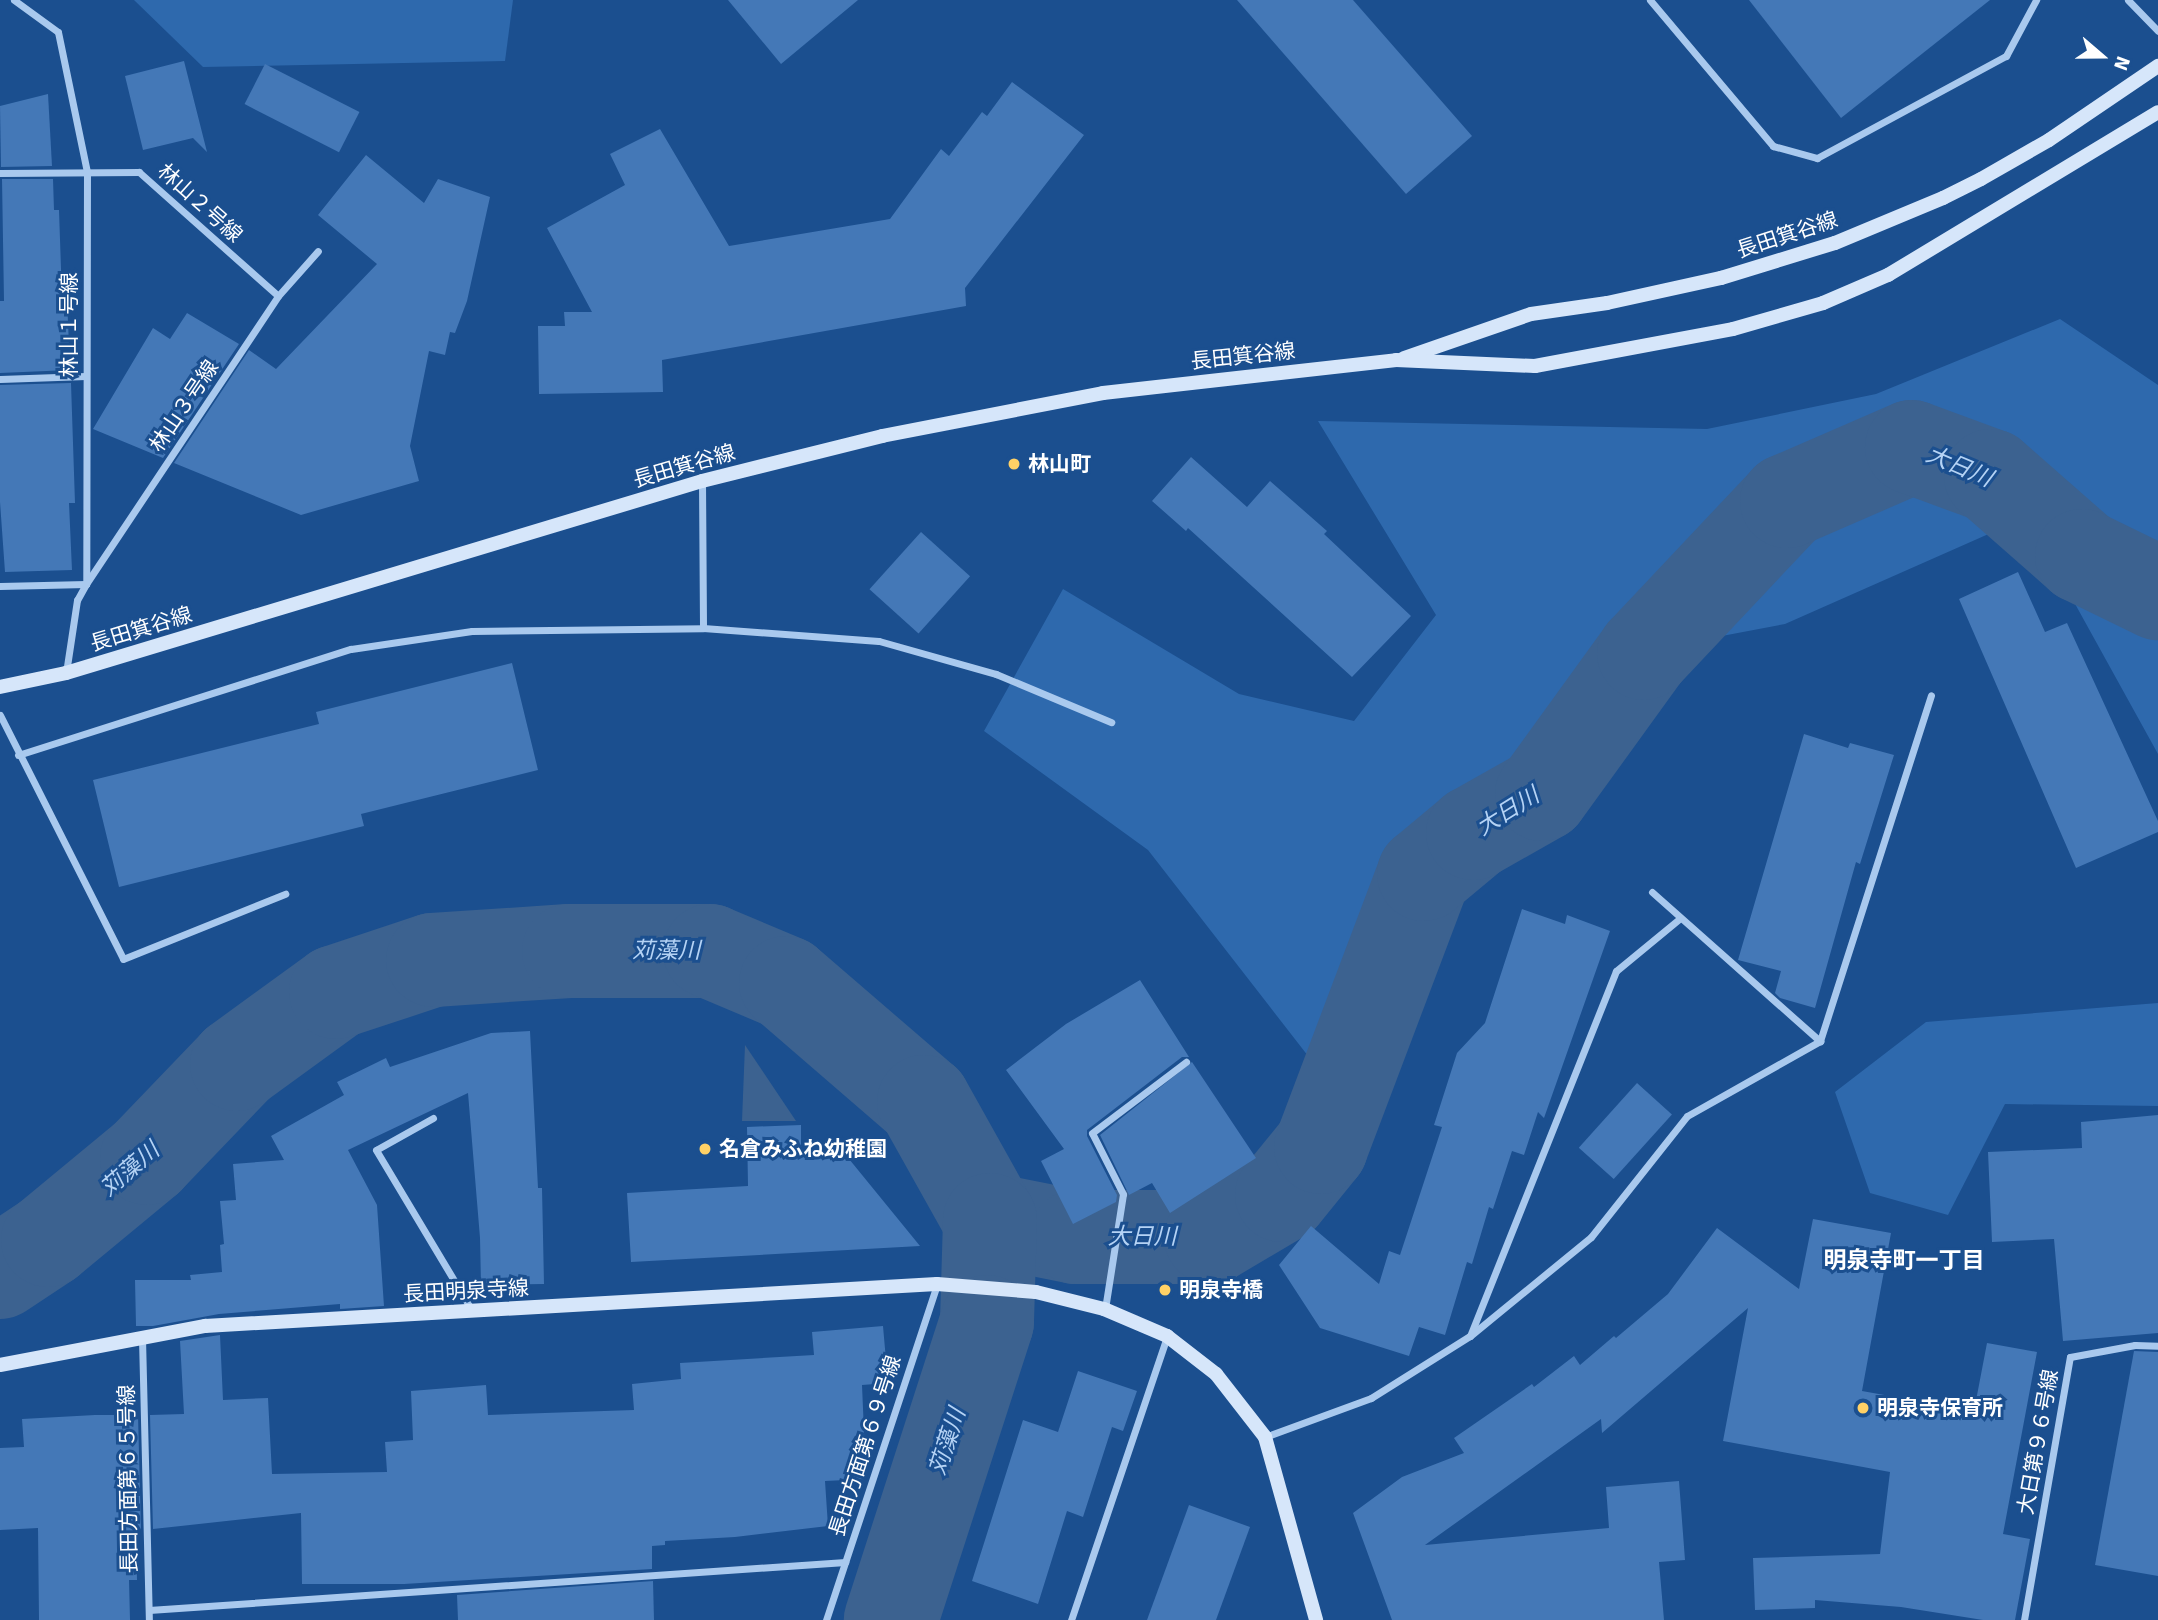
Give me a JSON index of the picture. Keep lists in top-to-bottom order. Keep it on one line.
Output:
{"streets":{"street":["林山２号線","長田箕谷線","林山１号線","林山３号線","長田明泉寺線","大日第９６号線","長田方面第６９号線","長田方面第６５号線"]},"crossings":[["林山２号線","林山１号線"],["林山２号線","林山３号線"],["長田箕谷線","林山１号線"],["林山１号線","林山３号線"],["長田明泉寺線","長田方面第６９号線"],["長田明泉寺線","長田方面第６５号線"]],"districts":["明泉寺町一丁目"],"water":["大日川","苅藻川"],"places":["林山町","名倉みふね幼稚園","明泉寺橋","明泉寺保育所"],"north":"right"}
